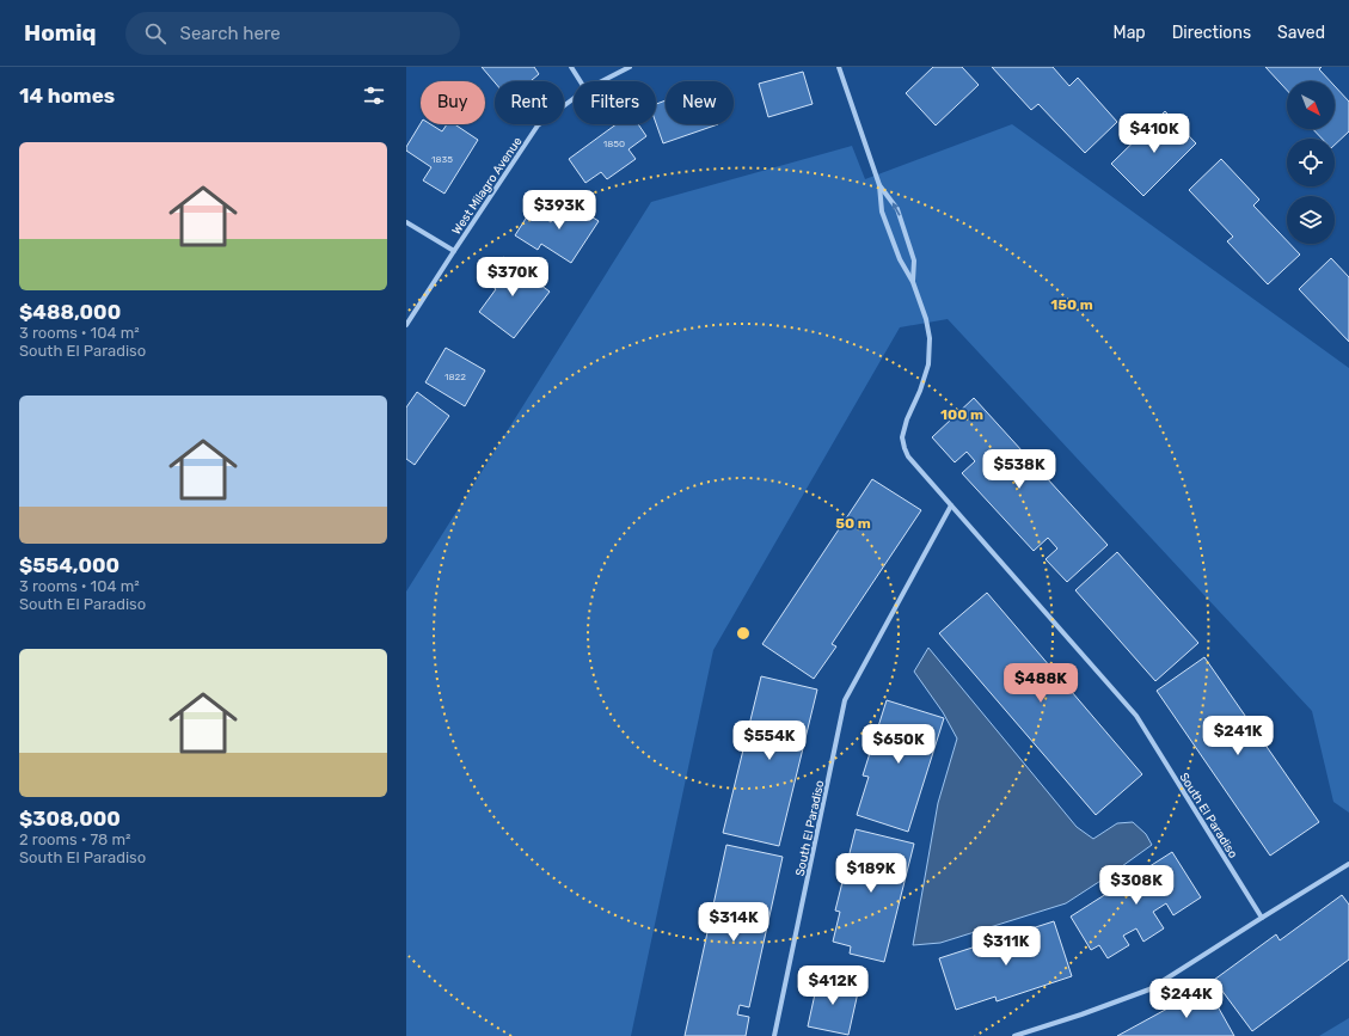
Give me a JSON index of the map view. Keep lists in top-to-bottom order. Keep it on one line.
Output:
{"streets":{"street":["West Milagro Avenue","South El Paradiso"]},"house_numbers":["1850","1835","1822"],"north":"bottom right","page":{"header":"Homiq","search":"Search here","nav":["Map","Directions","Saved"],"heading":"14 homes","chip":["Buy","Rent","Filters","New"],"price":["$410K","$393K","$370K","$538K","$488K","$241K","$554K","$650K","$189K","$308K","$314K","$311K","$412K","$244K"],"list":[{"name":"$488,000","note":"3 rooms · 104 m² · South El Paradiso"},{"name":"$554,000","note":"3 rooms · 104 m² · South El Paradiso"},{"name":"$308,000","note":"2 rooms · 78 m² · South El Paradiso"}]},"rings":["150 m","100 m","50 m"]}
